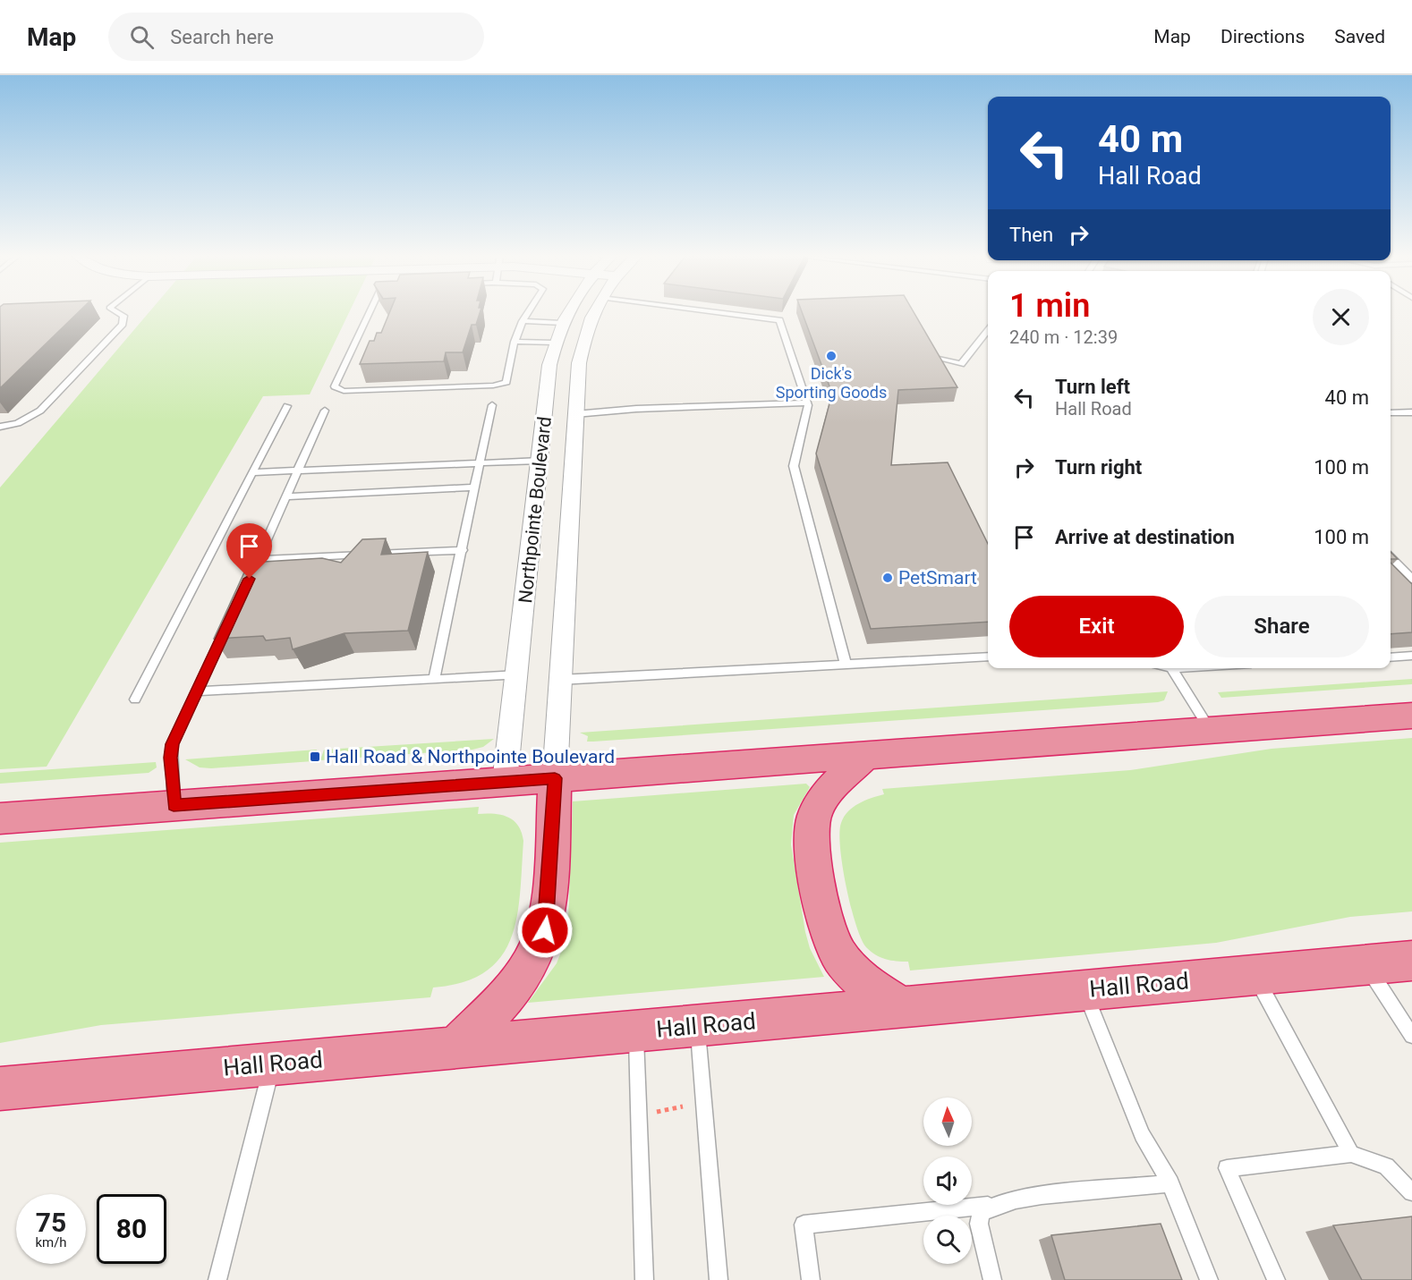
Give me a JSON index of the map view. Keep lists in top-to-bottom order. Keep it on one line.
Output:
{"streets":{"highway":["Hall Road"],"street":["Northpointe Boulevard"]},"places":{"other":["Dick's Sporting Goods","PetSmart"],"transit":["Hall Road & Northpointe Boulevard"]},"north":"top","page":{"header":"Map","search":"Search here","nav":["Map","Directions","Saved"],"turn":["40 m","Hall Road"],"then":"Then","heading":["1 min","240 m · 12:39"],"list":[{"name":"Turn left","note":"Hall Road","value":"40 m"},{"name":"Turn right","value":"100 m"},{"name":"Arrive at destination","value":"100 m"}],"buttons":["Exit","Share"],"speed":"75 km/h","limit":"80"}}
